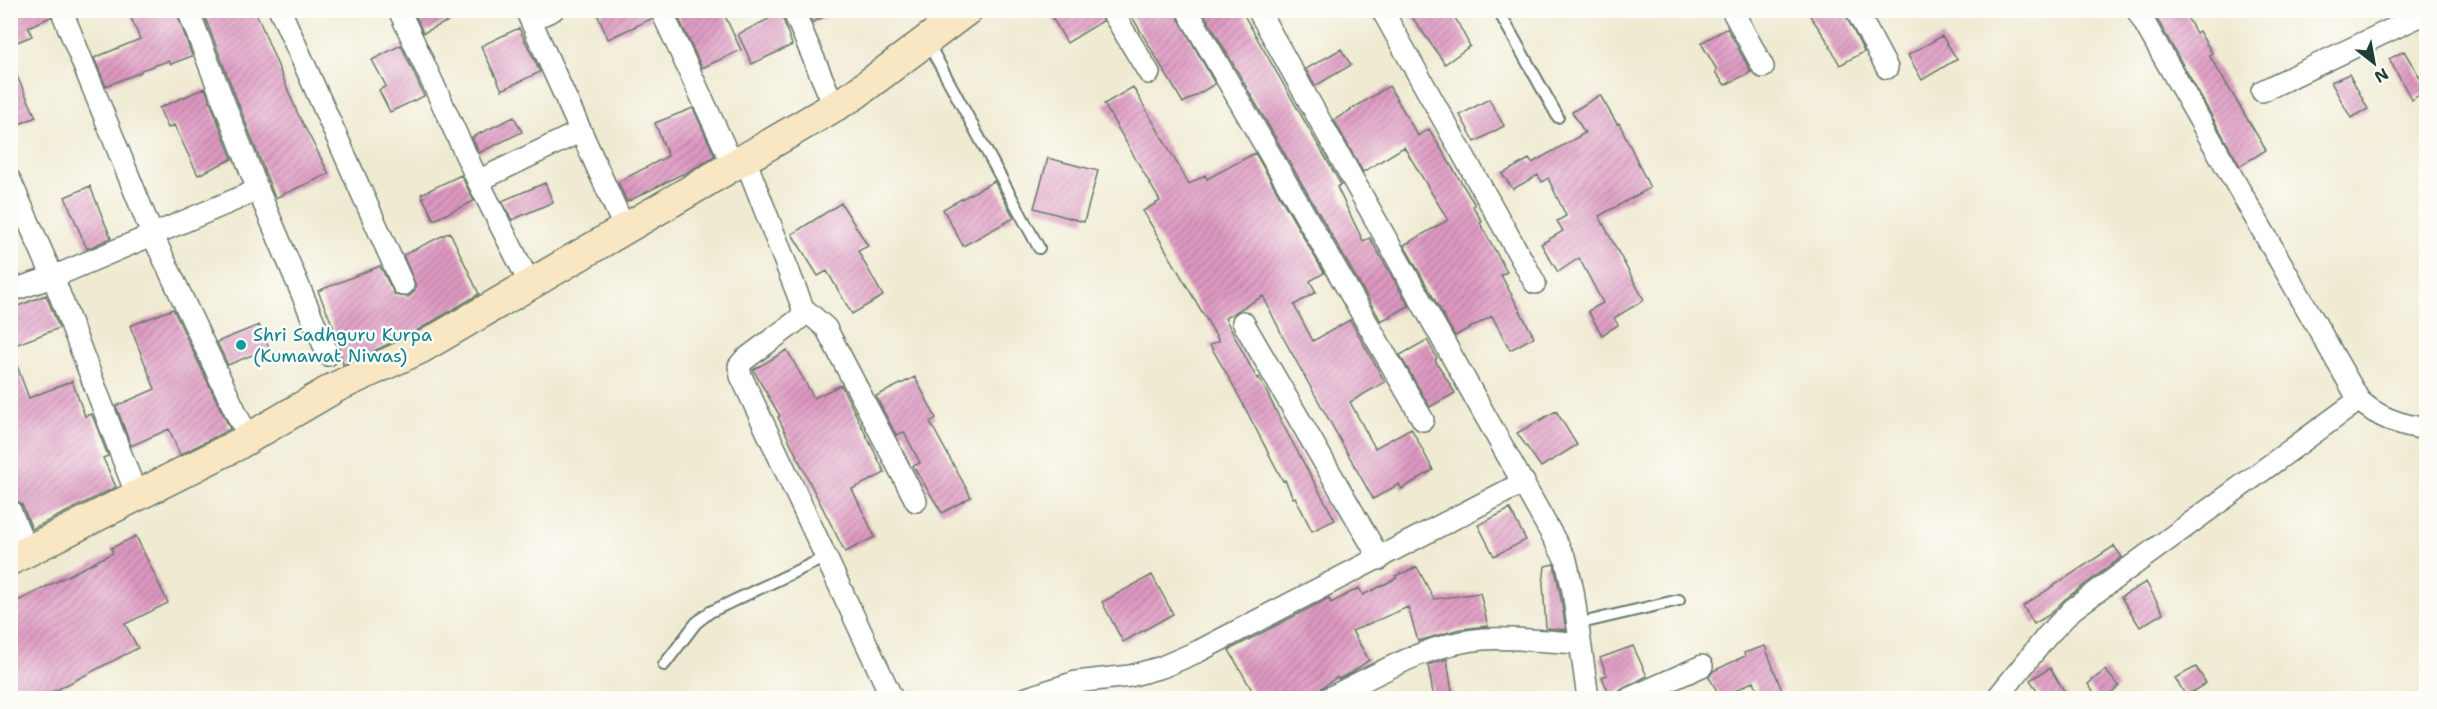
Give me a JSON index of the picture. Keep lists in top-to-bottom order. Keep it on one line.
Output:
{"places":["Shri Sadhguru Kurpa (Kumawat Niwas)"],"north":"bottom right"}
